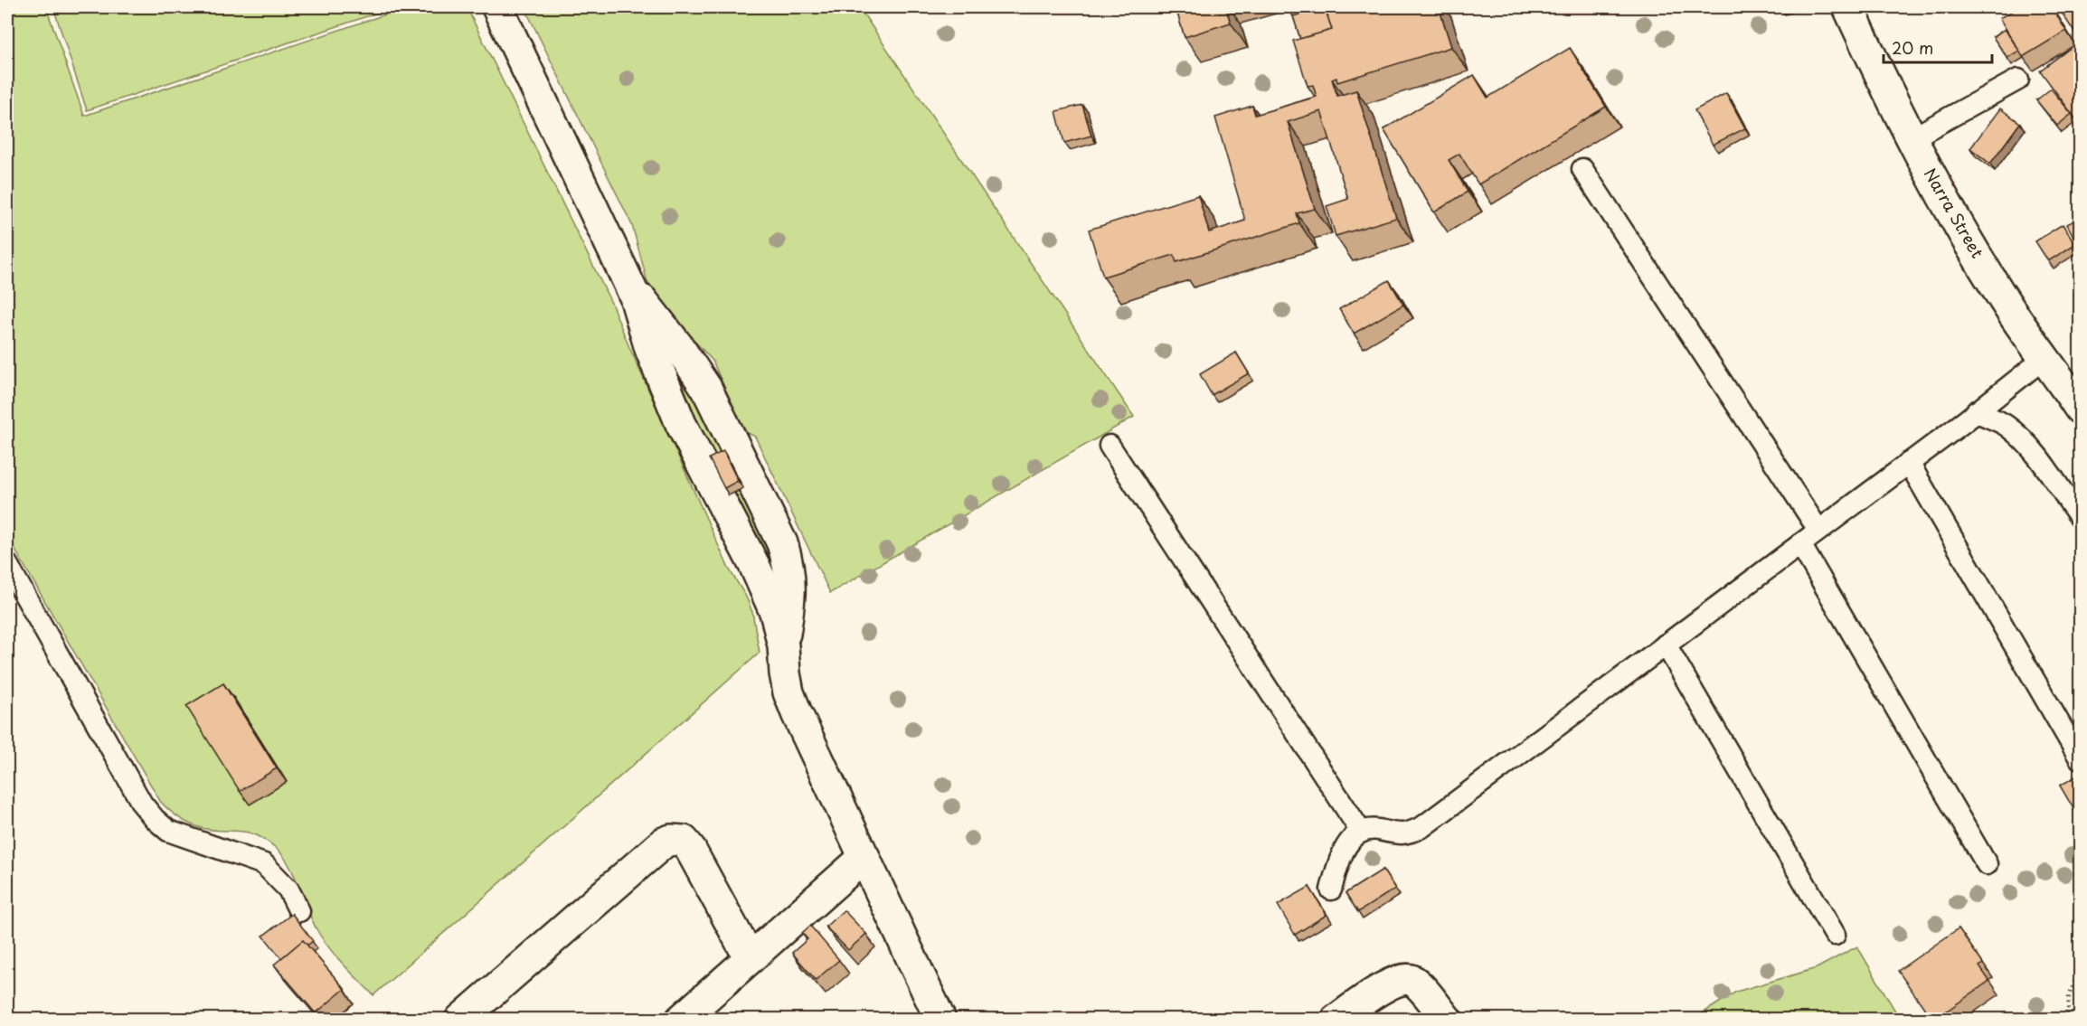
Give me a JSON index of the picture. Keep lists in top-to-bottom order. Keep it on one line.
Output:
{"streets":{"street":["Narra Street"]},"scale_bar":"20 m"}
